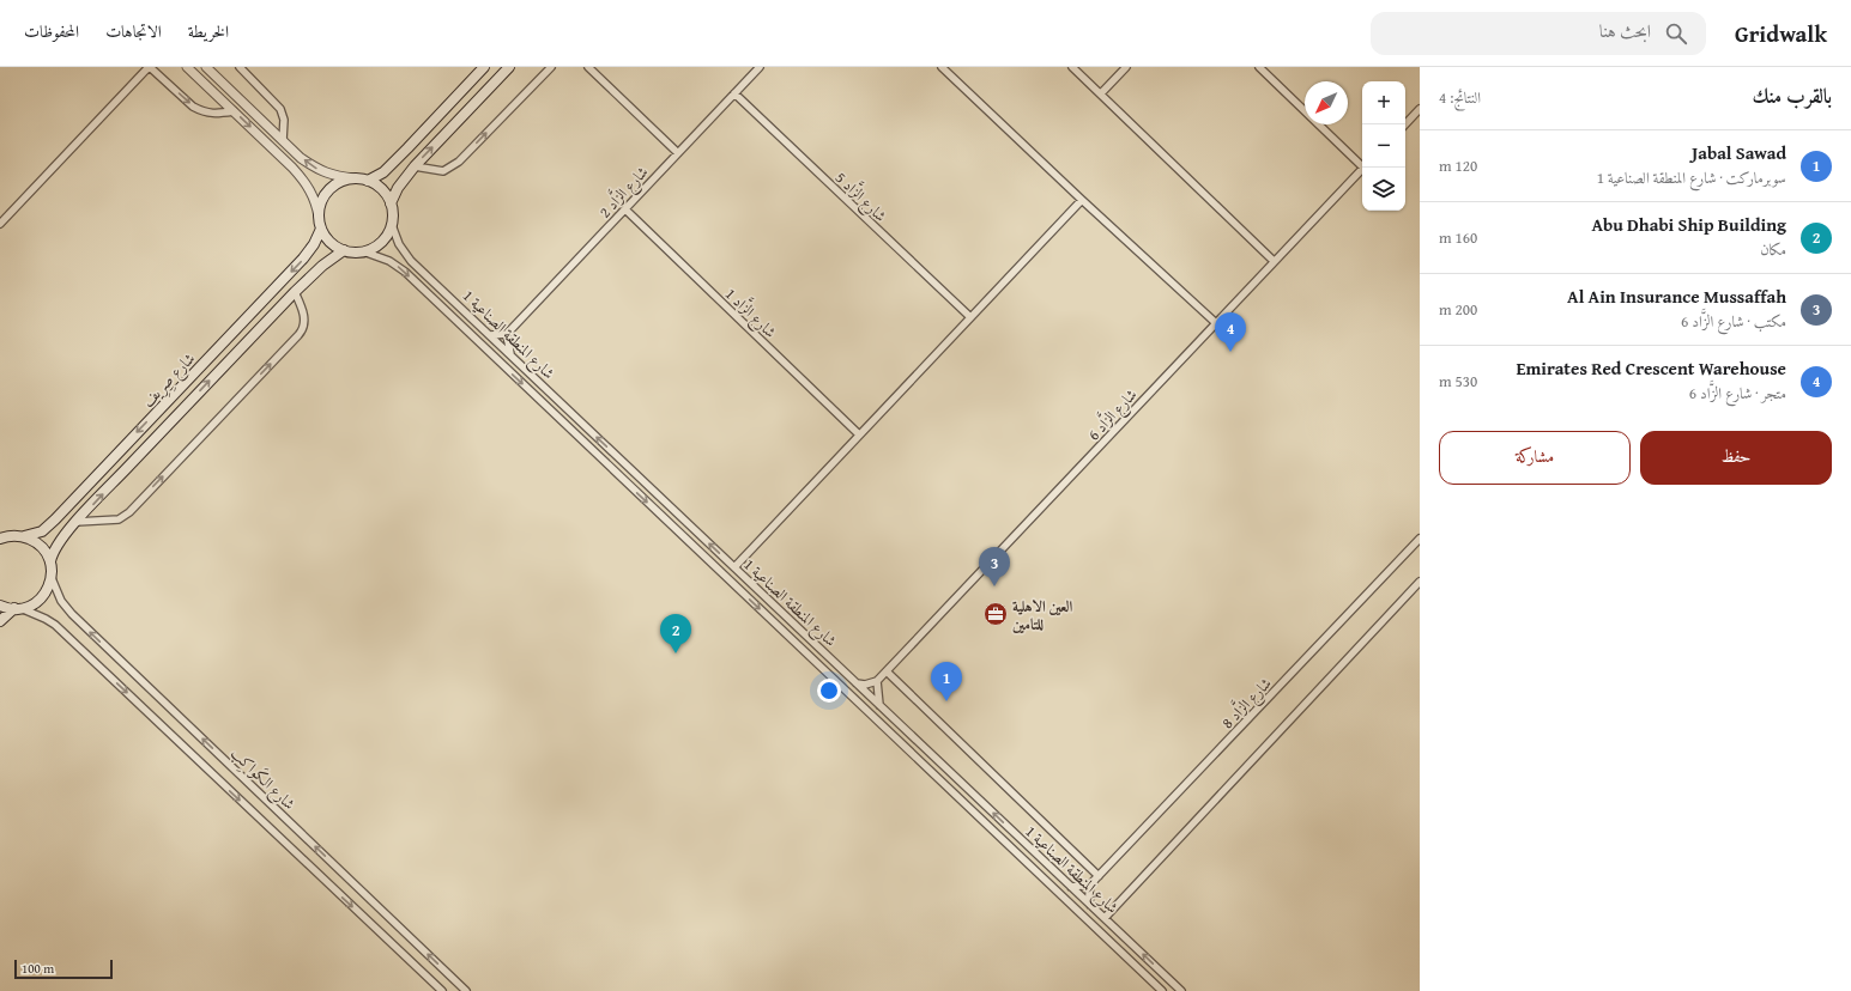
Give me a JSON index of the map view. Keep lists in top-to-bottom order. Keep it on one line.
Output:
{"streets":{"main road":["شارع صِرِيف"],"street":["شارع الزَّاد 2","شارع الزَّاد 5","شارع الزَّاد 1","شارع المنطقة الصناعية 1","شارع الزَّاد 6","شارع الزَّاد 8","شارع الكَواكِب"]},"crossings":[["شارع الزَّاد 2","شارع الزَّاد 5"],["شارع الزَّاد 2","شارع الزَّاد 1"],["شارع المنطقة الصناعية 1","شارع صِرِيف"]],"places":{"office":["العين الاهلية للتامين"]},"scale_bar":"100 m","north":"bottom left","page":{"header":"Gridwalk","search":"ابحث هنا","nav":["الخريطة","الاتجاهات","المحفوظات"],"heading":["بالقرب منك","النتائج: 4"],"map_buttons":["+","−"],"list":[{"mark":"1","name":"Jabal Sawad","note":"سوبرماركت · شارع المنطقة الصناعية 1","value":"120 m"},{"mark":"2","name":"Abu Dhabi Ship Building","note":"مكان","value":"160 m"},{"mark":"3","name":"Al Ain Insurance Mussaffah","note":"مكتب · شارع الزَّاد 6","value":"200 m"},{"mark":"4","name":"Emirates Red Crescent Warehouse","note":"متجر · شارع الزَّاد 6","value":"530 m"}],"pins":["4","3","2","1"],"buttons":["حفظ","مشاركة"],"scale":"100 m"}}
